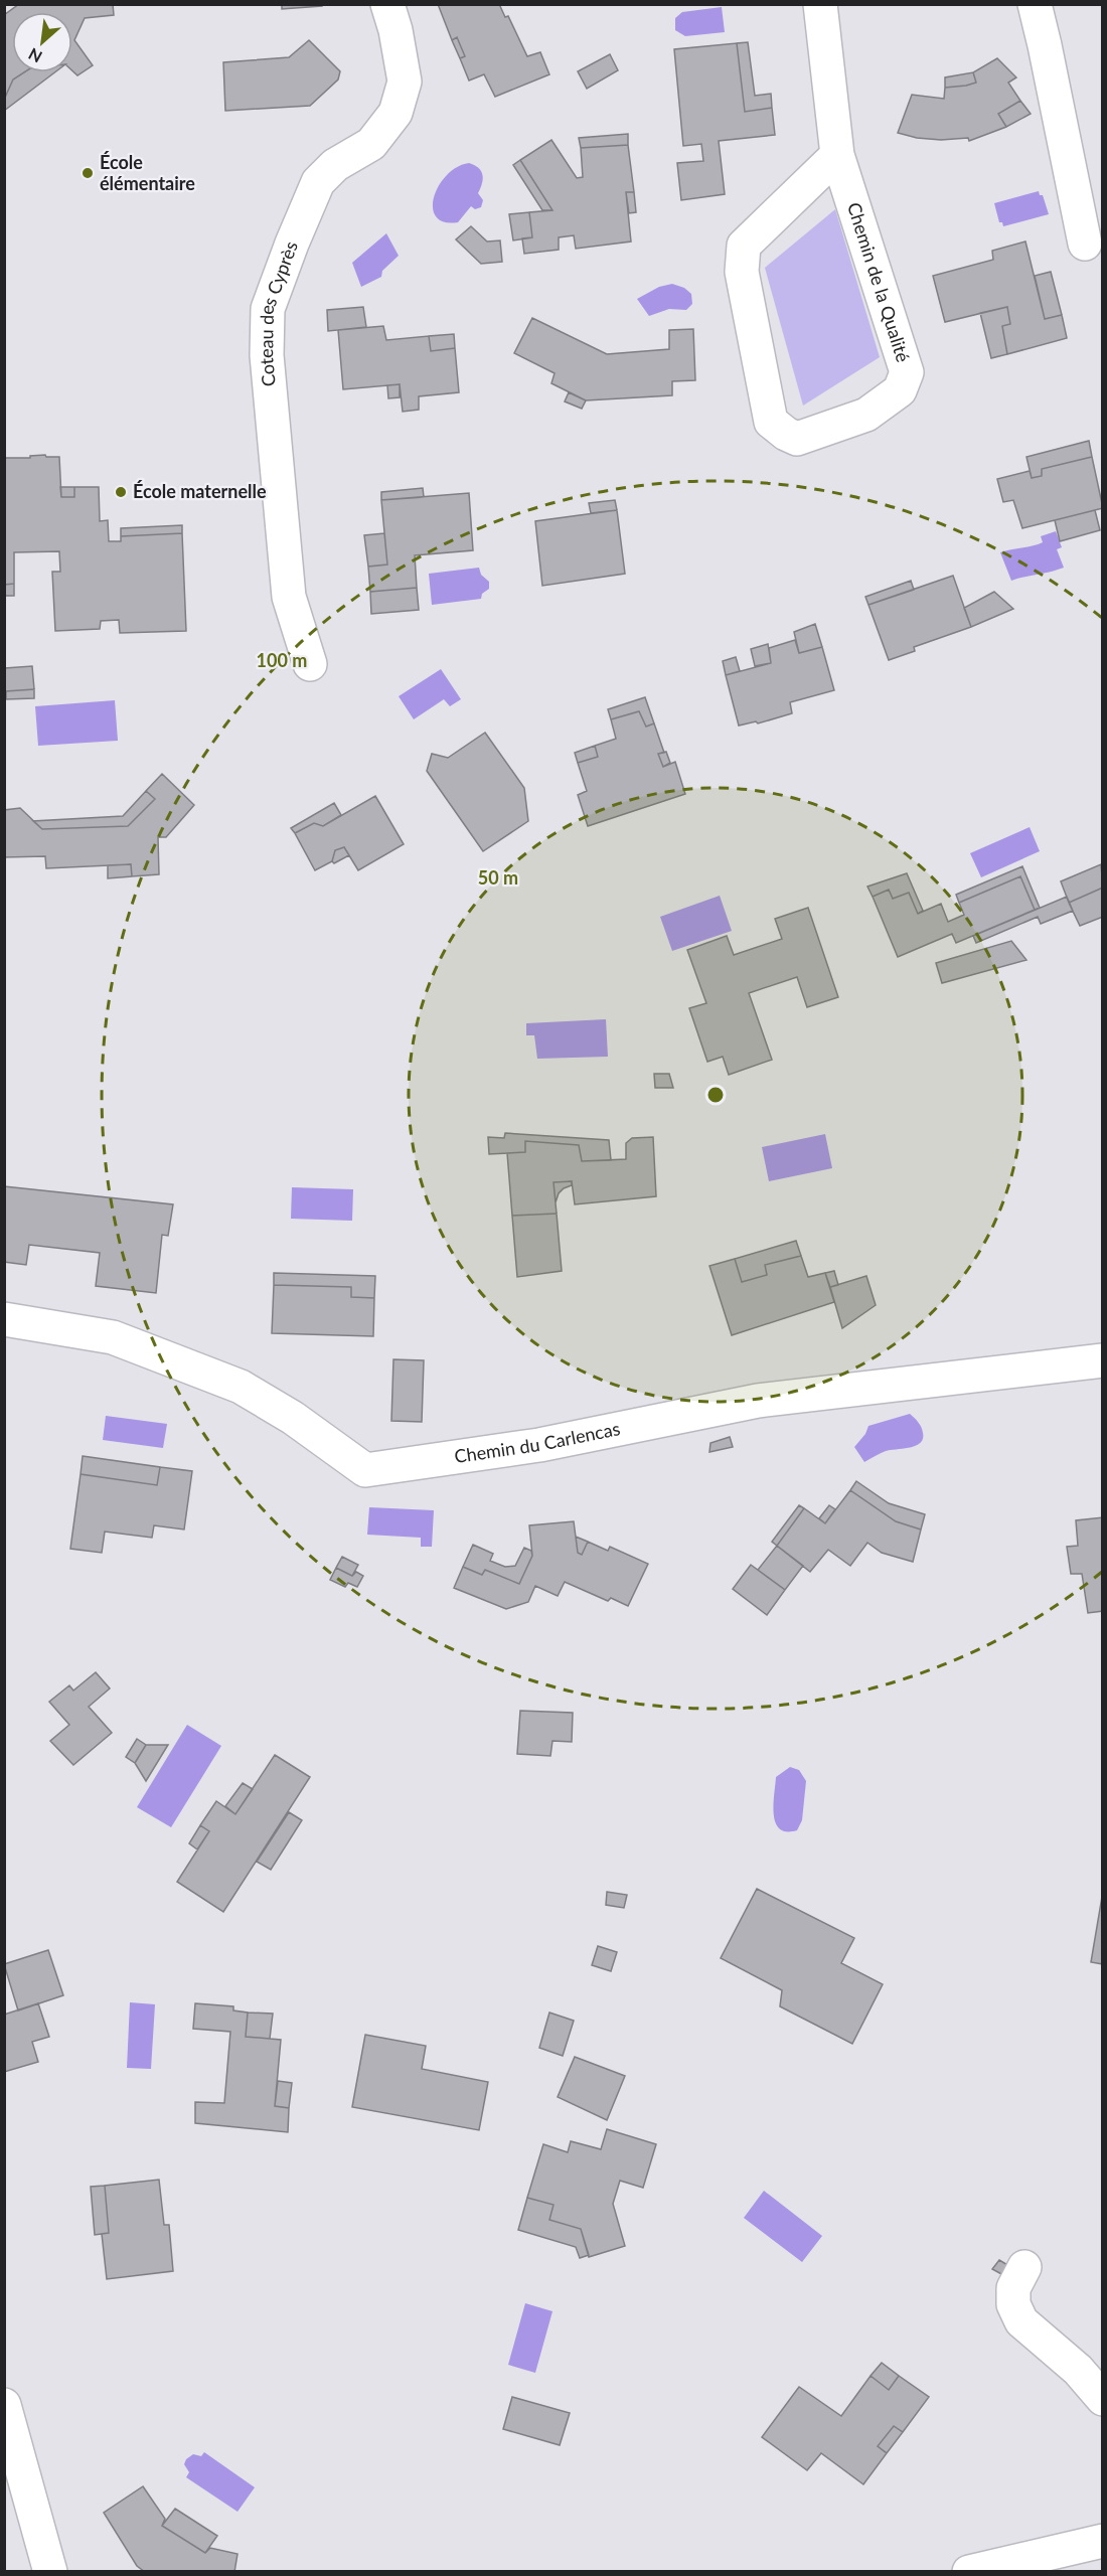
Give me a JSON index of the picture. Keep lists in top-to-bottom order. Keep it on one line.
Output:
{"streets":{"street":["Chemin de la Qualité","Coteau des Cyprès","Chemin du Carlencas"]},"places":["École élémentaire","École maternelle"],"north":"bottom left","rings":["100 m","50 m"]}
